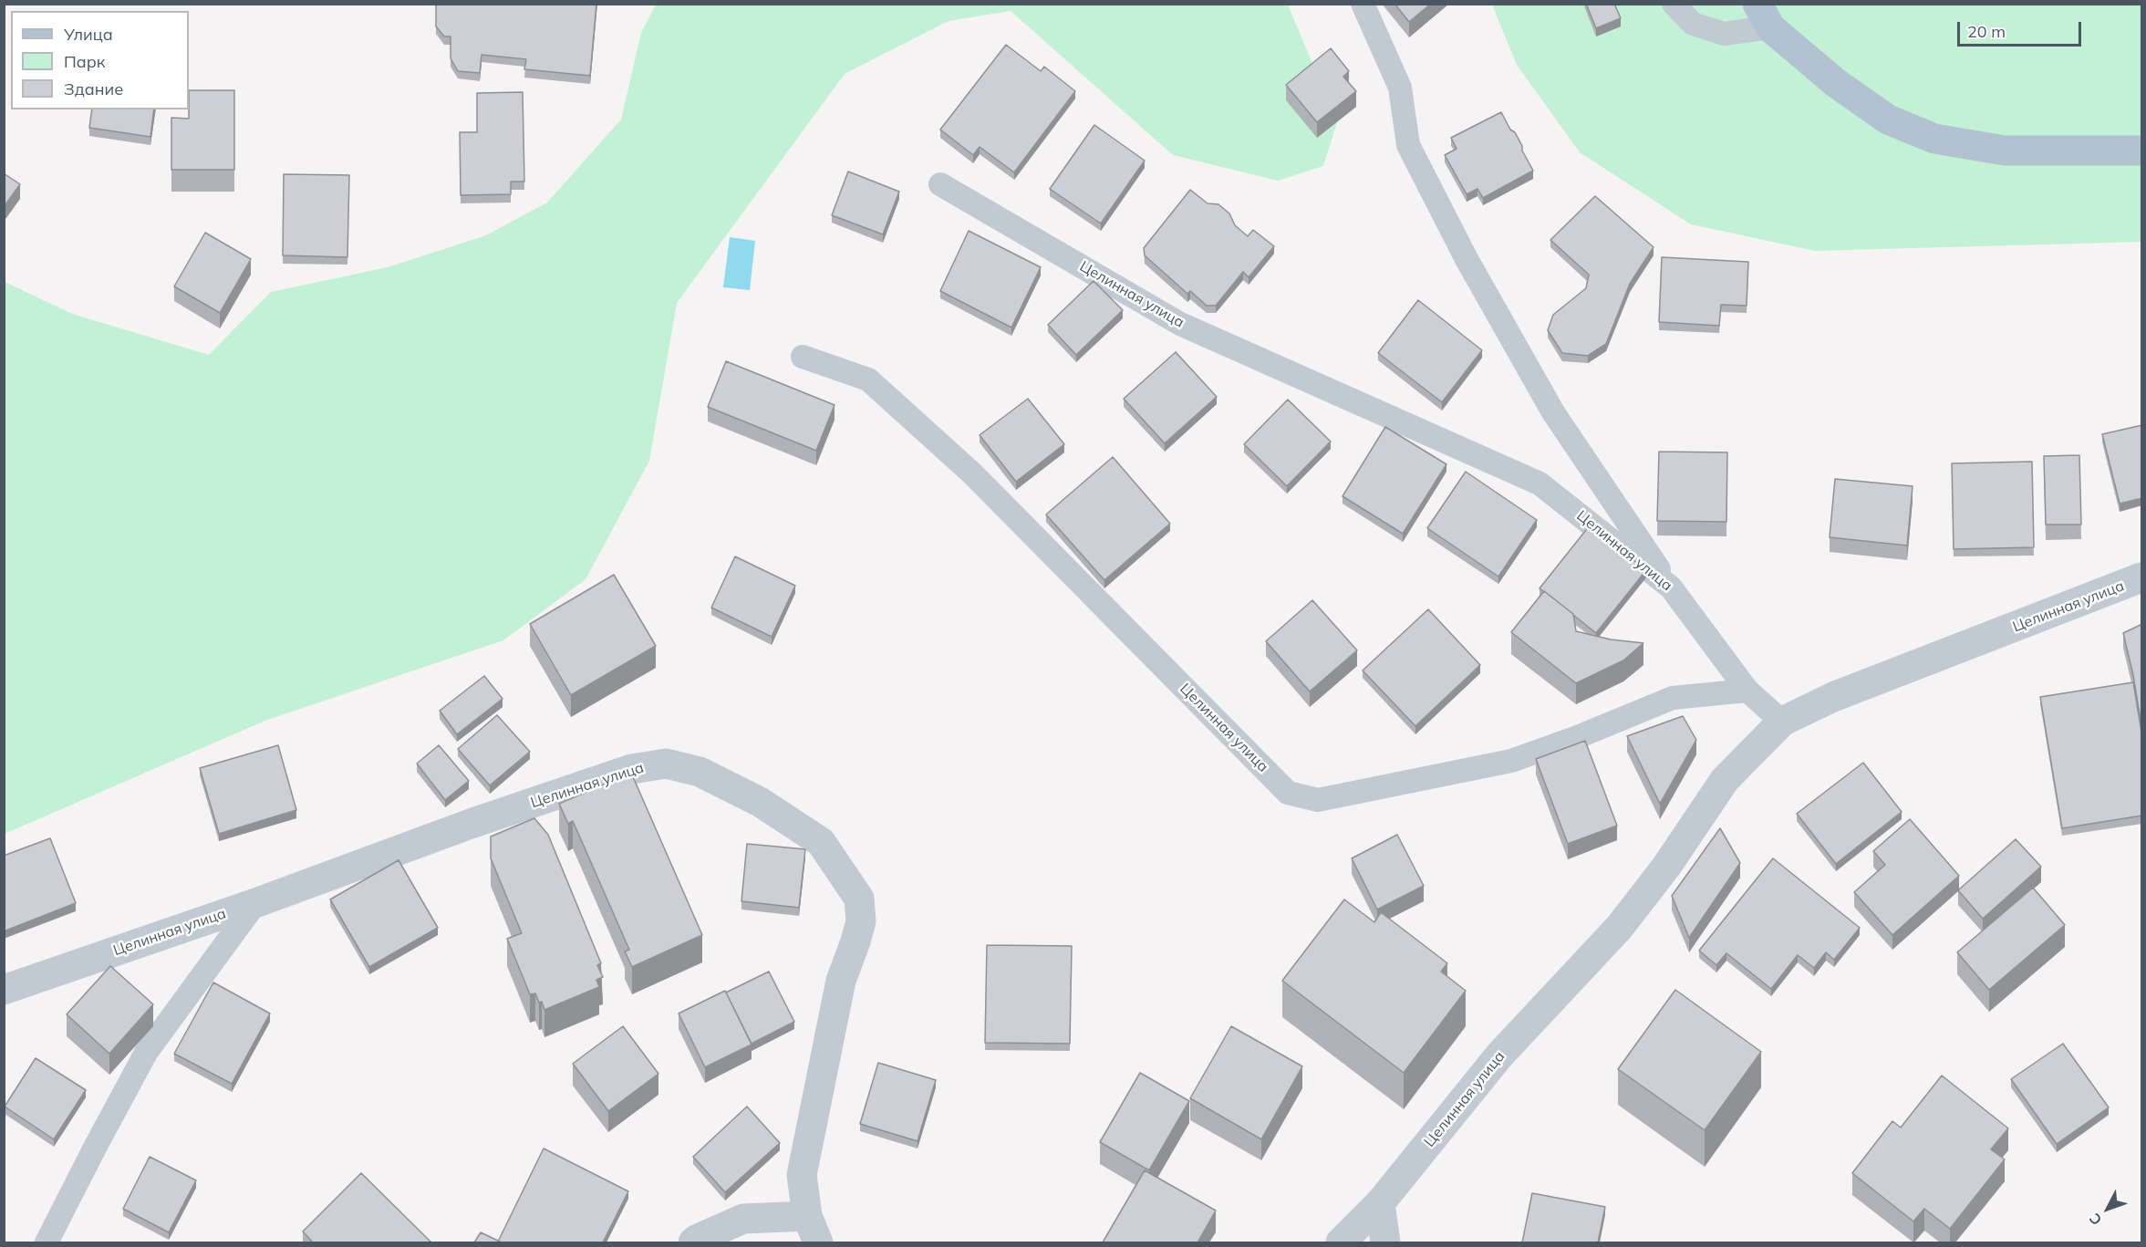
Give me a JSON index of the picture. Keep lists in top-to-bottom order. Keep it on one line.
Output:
{"streets":{"street":["Целинная улица"]},"legend":["Улица","Парк","Здание"],"scale_bar":"20 m","north":"bottom left"}
